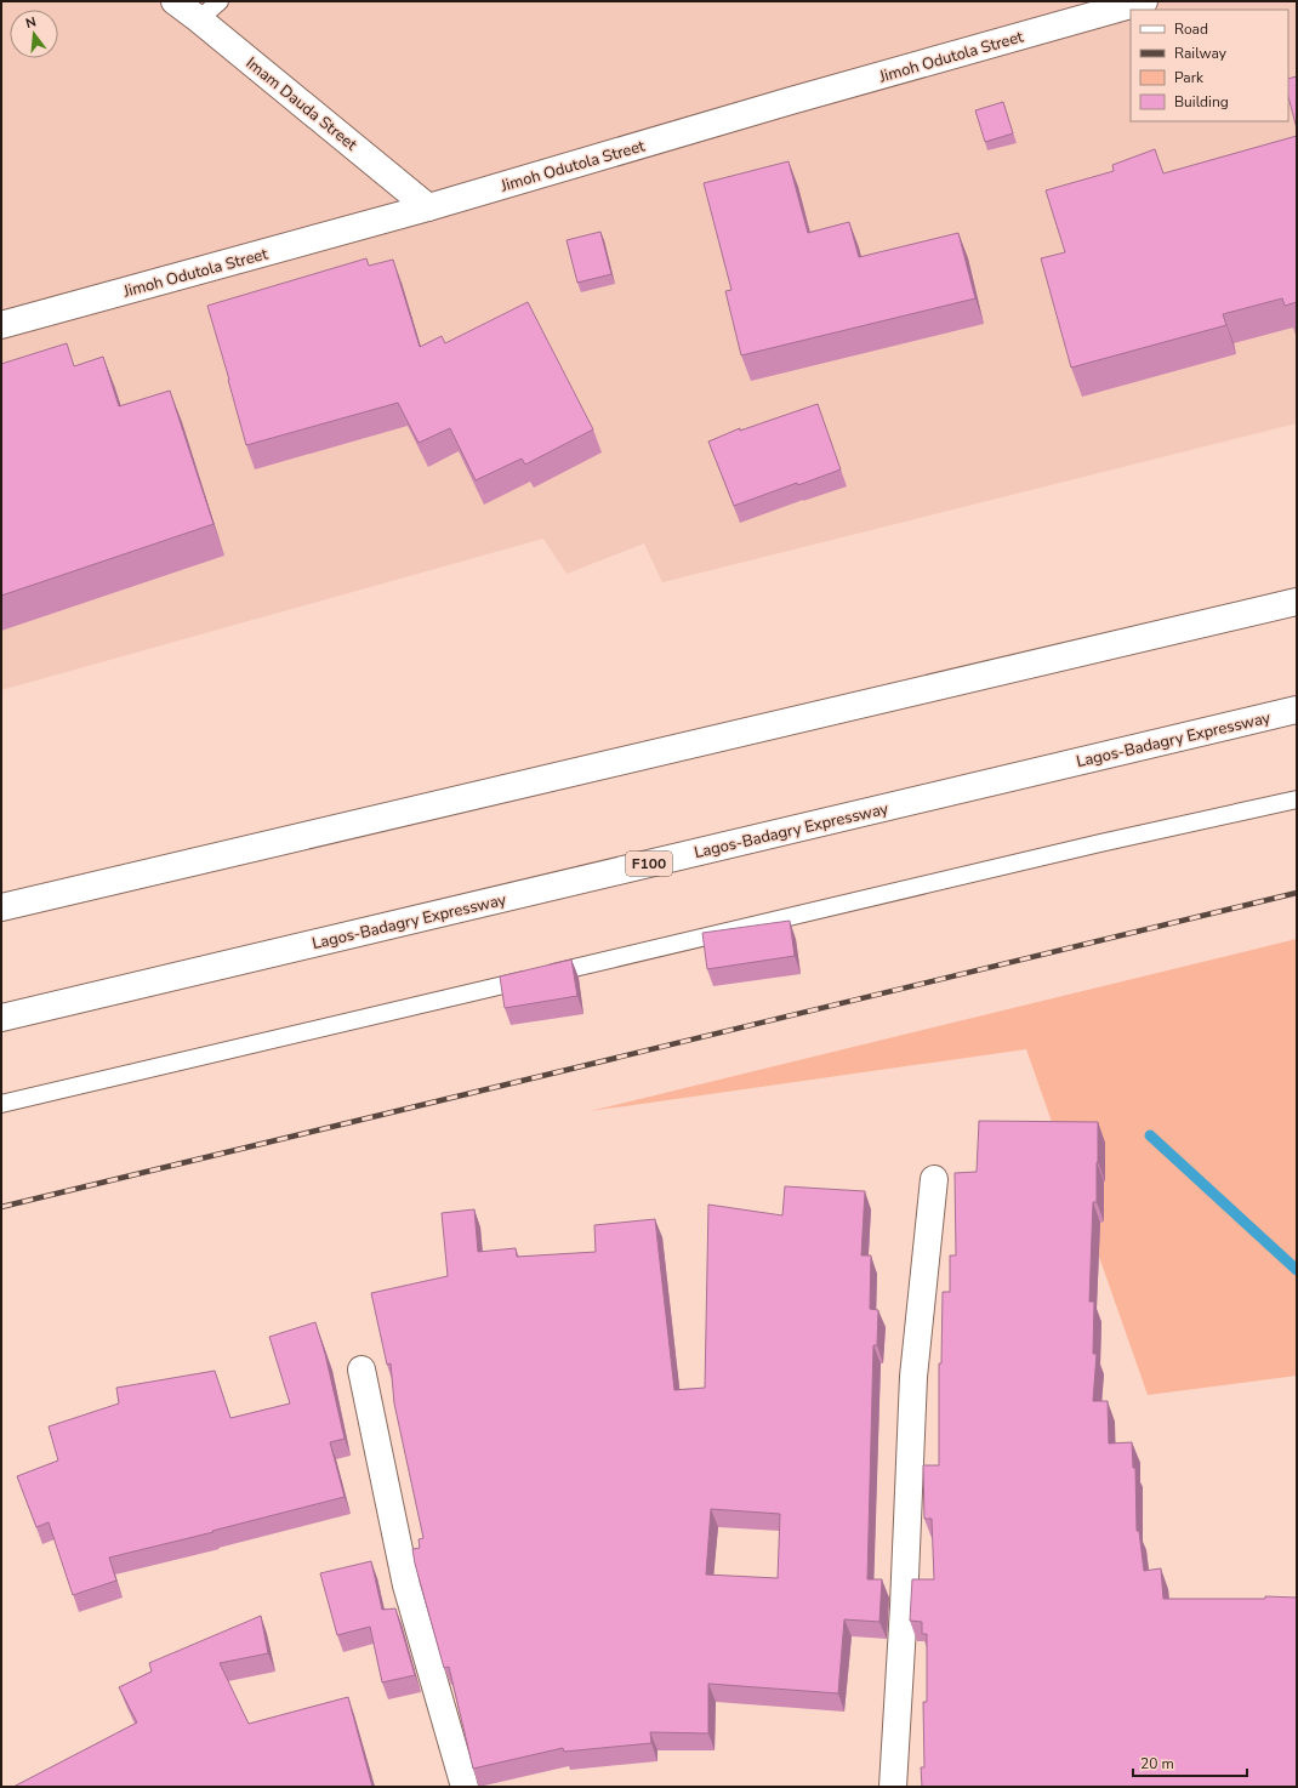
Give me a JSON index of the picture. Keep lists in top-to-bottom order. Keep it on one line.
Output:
{"streets":{"main road":["Jimoh Odutola Street","Imam Dauda Street","Lagos-Badagry Expressway","F100"]},"crossings":[["Jimoh Odutola Street","Imam Dauda Street"]],"legend":["Road","Railway","Park","Building"],"scale_bar":"20 m","north":"top"}
